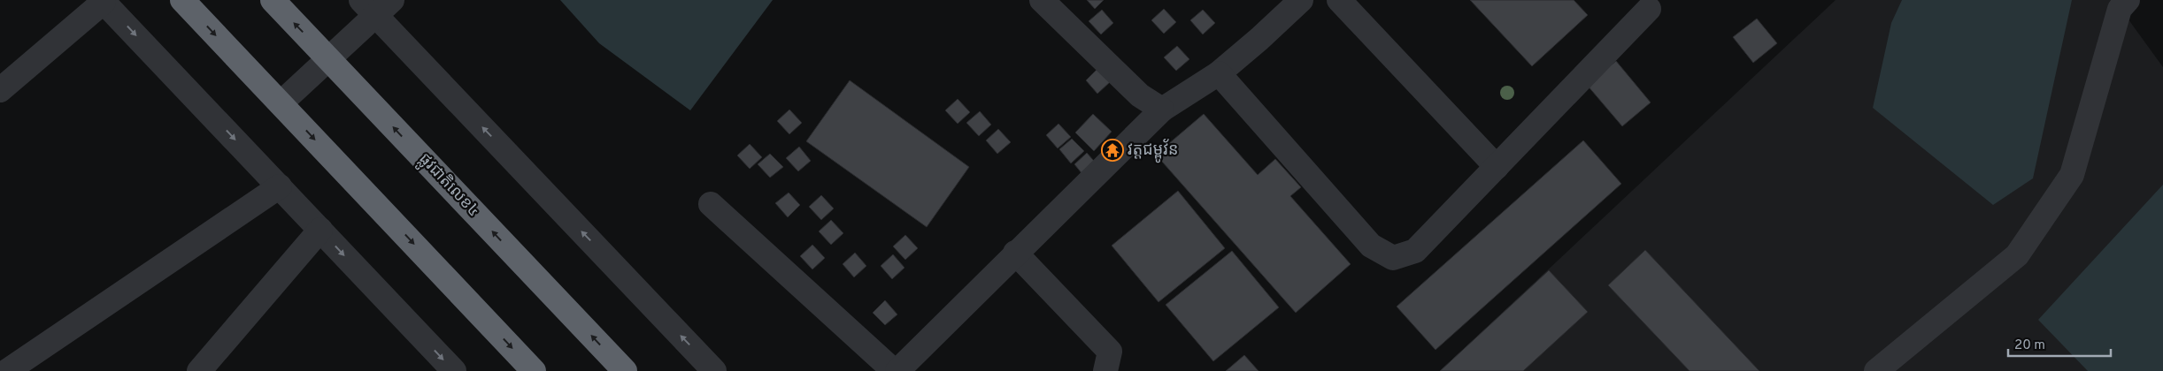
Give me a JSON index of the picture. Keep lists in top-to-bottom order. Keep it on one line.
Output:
{"streets":{"highway":["ផ្លូវជាតិលេខ៤"]},"places":{"temple":["វត្តជម្ពូវ័ន"]},"scale_bar":"20 m"}
